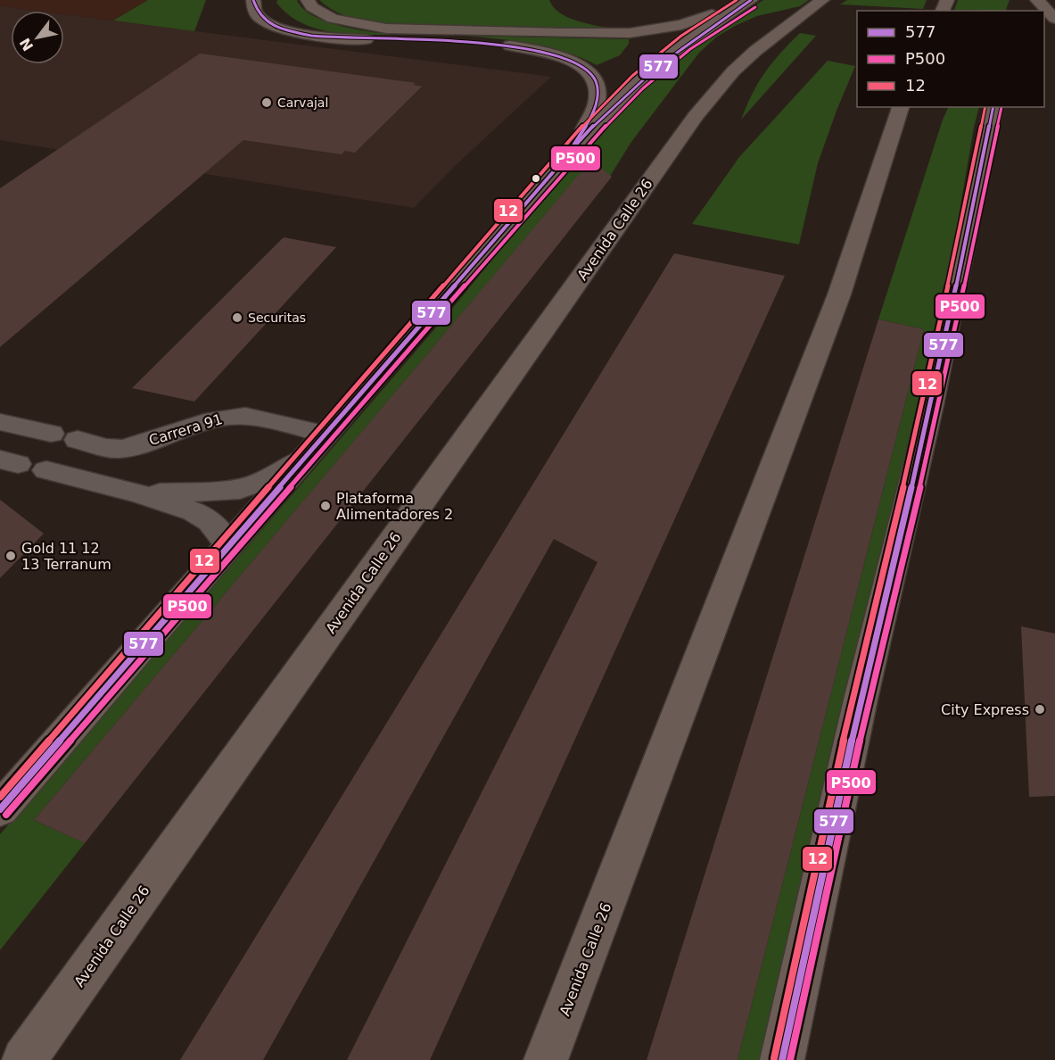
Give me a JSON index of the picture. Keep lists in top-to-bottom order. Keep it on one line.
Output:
{"streets":{"main road":["Avenida Calle 26"],"street":["Carrera 91"]},"places":["Carvajal","Securitas","Plataforma Alimentadores 2","Gold 11 12 13 Terranum","City Express"],"lines":["transit line 577","transit line 12","transit line P500"],"legend":["577","P500","12"],"north":"bottom left"}
